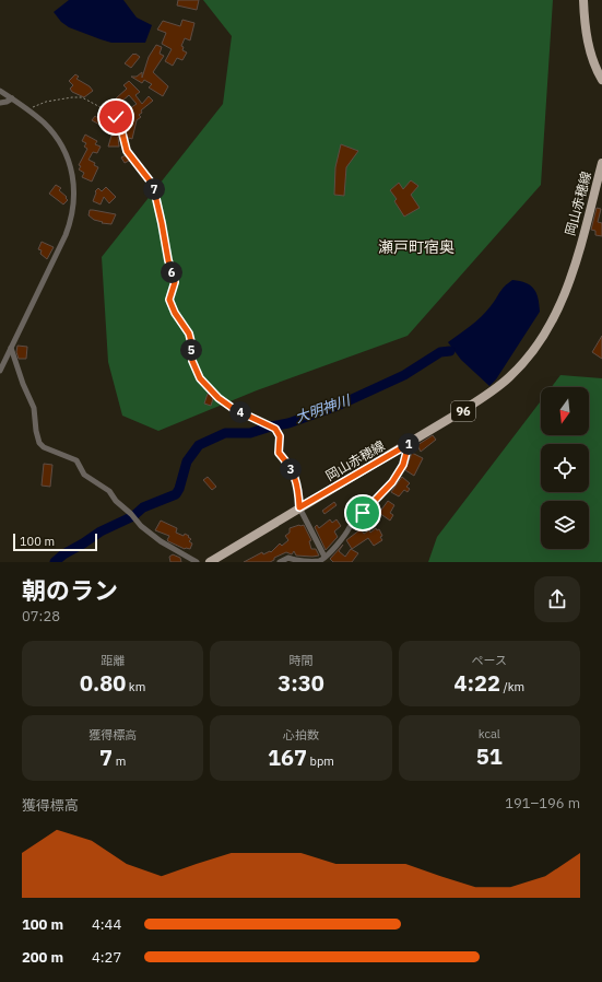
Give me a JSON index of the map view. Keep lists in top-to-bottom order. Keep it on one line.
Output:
{"streets":{"main road":["岡山赤穂線","96"]},"districts":["瀬戸町宿奥"],"water":["大明神川"],"scale_bar":"100 m","north":"bottom","page":{"pins":["7","6","5","4","1","3"],"scale":"100 m","heading":["朝のラン","07:28"],"stats":[["距離","0.80 km"],["時間","3:30"],["ペース","4:22 /km"],["獲得標高","7 m"],["心拍数","167 bpm"],["kcal","51"]],"chart":["獲得標高","191–196 m"],"list":[{"name":"100 m","note":"4:44"},{"name":"200 m","note":"4:27"}]}}
